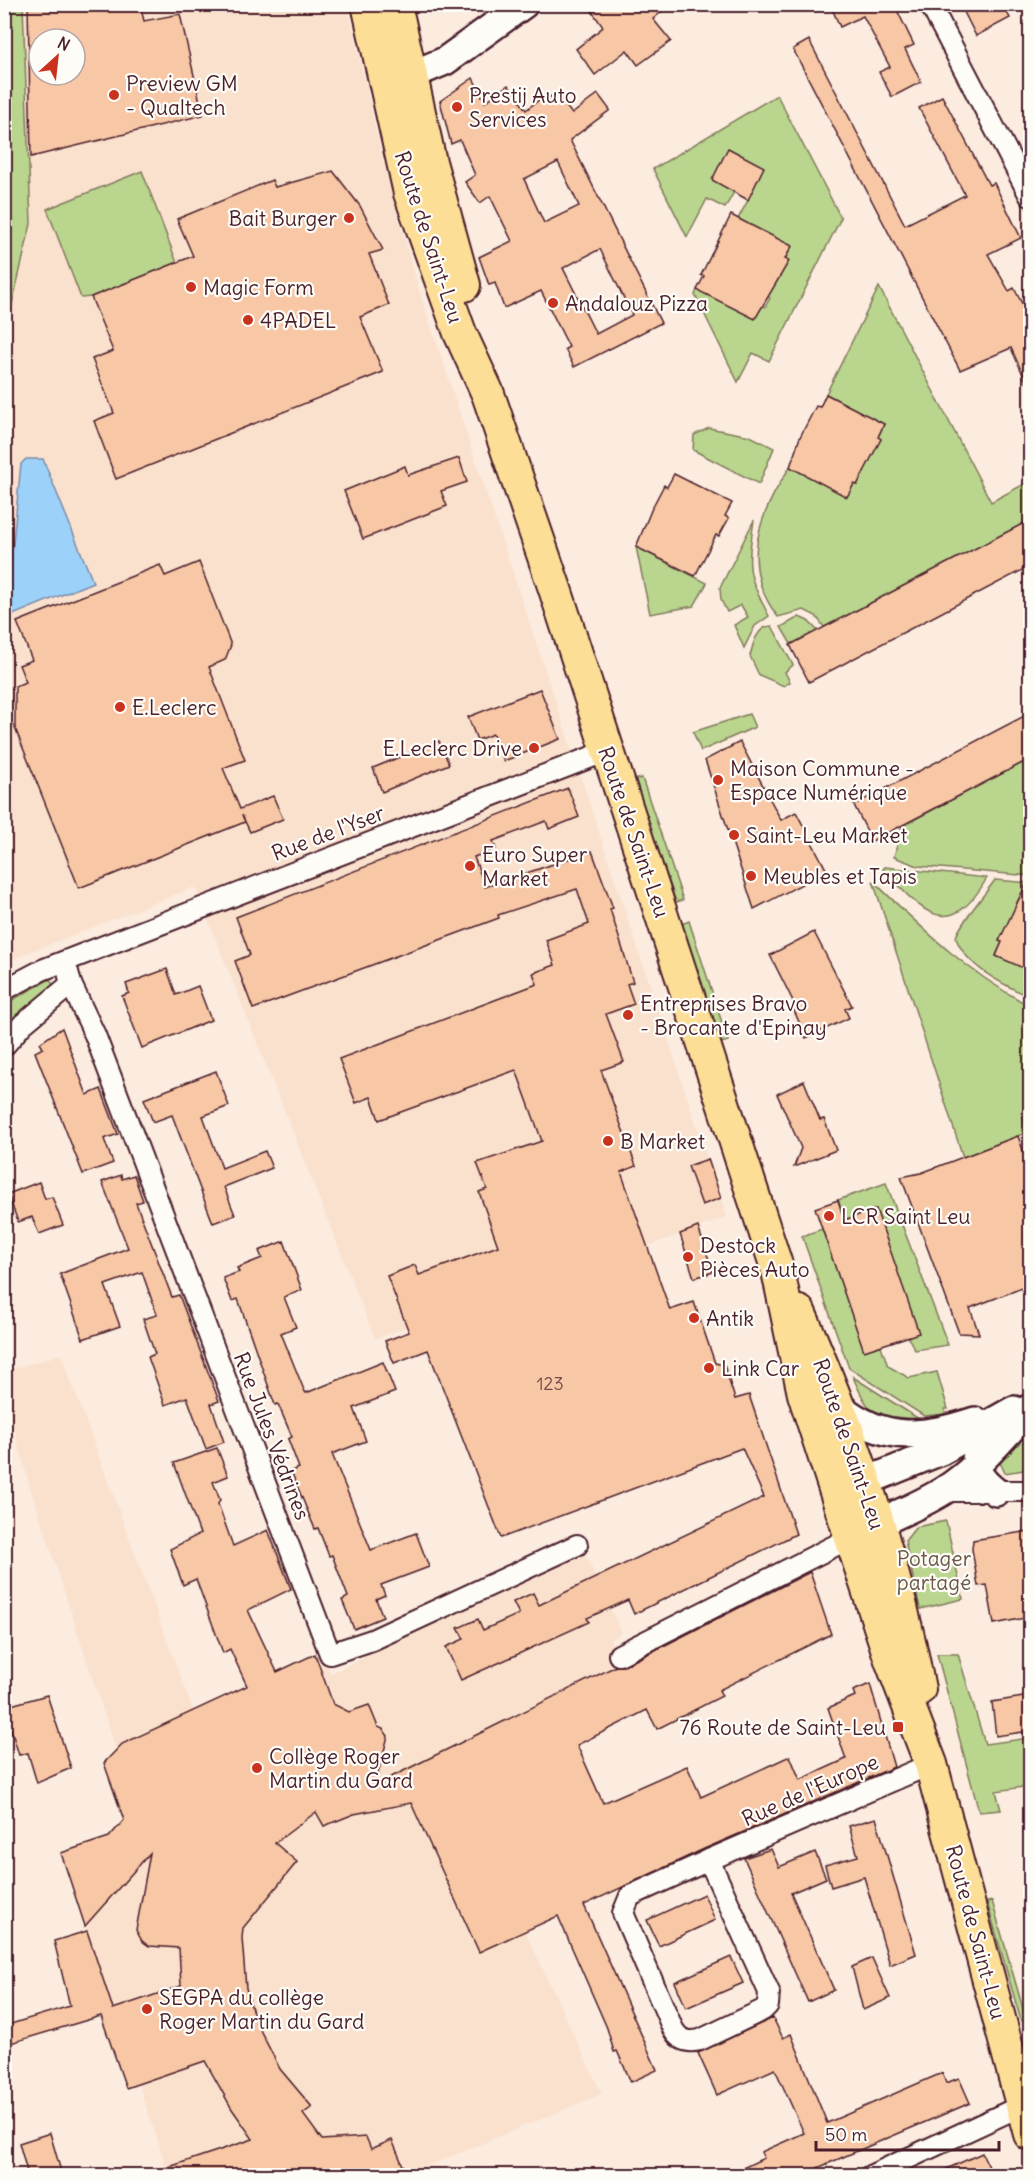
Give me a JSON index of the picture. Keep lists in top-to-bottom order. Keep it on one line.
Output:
{"streets":{"main road":["Route de Saint-Leu"],"street":["Rue de l'Yser","Rue Jules Védrines","Rue de l'Europe"]},"crossings":[["Route de Saint-Leu","Rue de l'Yser"],["Route de Saint-Leu","Rue de l'Europe"]],"parks":["Potager partagé"],"places":{"other":["Preview GM - Qualtech","Prestij Auto Services","Bait Burger","Magic Form","Andalouz Pizza","4PADEL","E.Leclerc","E.Leclerc Drive","Maison Commune - Espace Numérique","Saint-Leu Market","Euro Super Market","Meubles et Tapis","Entreprises Bravo - Brocante d'Epinay","B Market","LCR Saint Leu","Destock Pièces Auto","Antik","Link Car","Collège Roger Martin du Gard","SEGPA du collège Roger Martin du Gard"],"transit":["76 Route de Saint-Leu"]},"house_numbers":["123"],"scale_bar":"50 m","north":"top right"}
